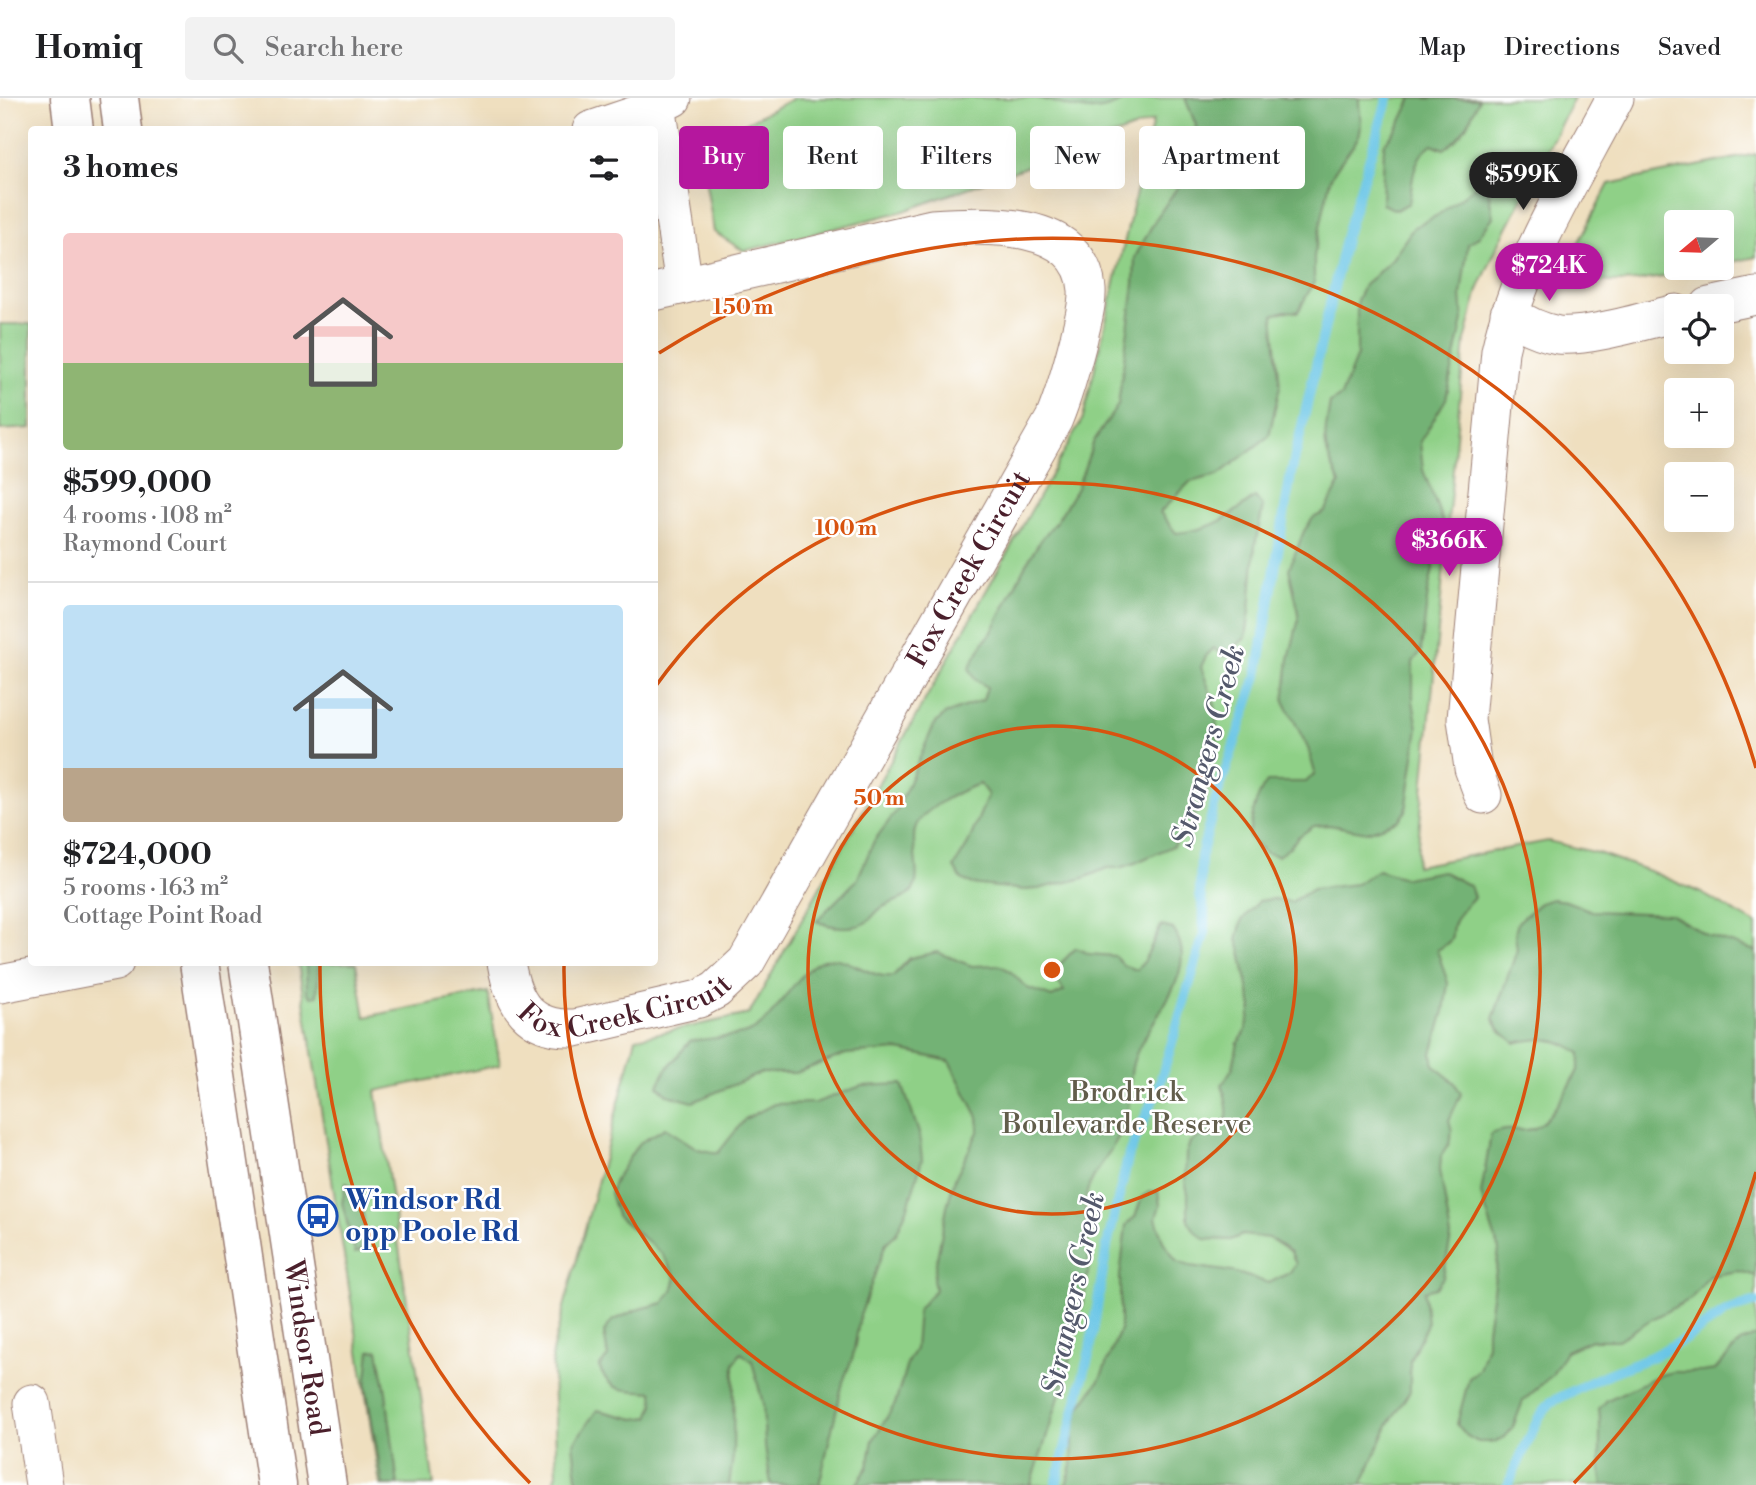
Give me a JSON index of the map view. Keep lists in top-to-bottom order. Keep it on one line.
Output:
{"streets":{"main road":["Windsor Road"],"street":["Fox Creek Circuit"]},"water":["Strangers Creek"],"parks":["Brodrick Boulevarde Reserve"],"places":{"bus stop":["Windsor Rd opp Poole Rd"]},"north":"left","page":{"header":"Homiq","search":"Search here","nav":["Map","Directions","Saved"],"chip":["Buy","Rent","Filters","New","Apartment"],"heading":"3 homes","price":["$599K","$724K","$366K"],"map_buttons":["+","−"],"list":[{"name":"$599,000","note":"4 rooms · 108 m² · Raymond Court"},{"name":"$724,000","note":"5 rooms · 163 m² · Cottage Point Road"}]},"rings":["150 m","100 m","50 m"]}
